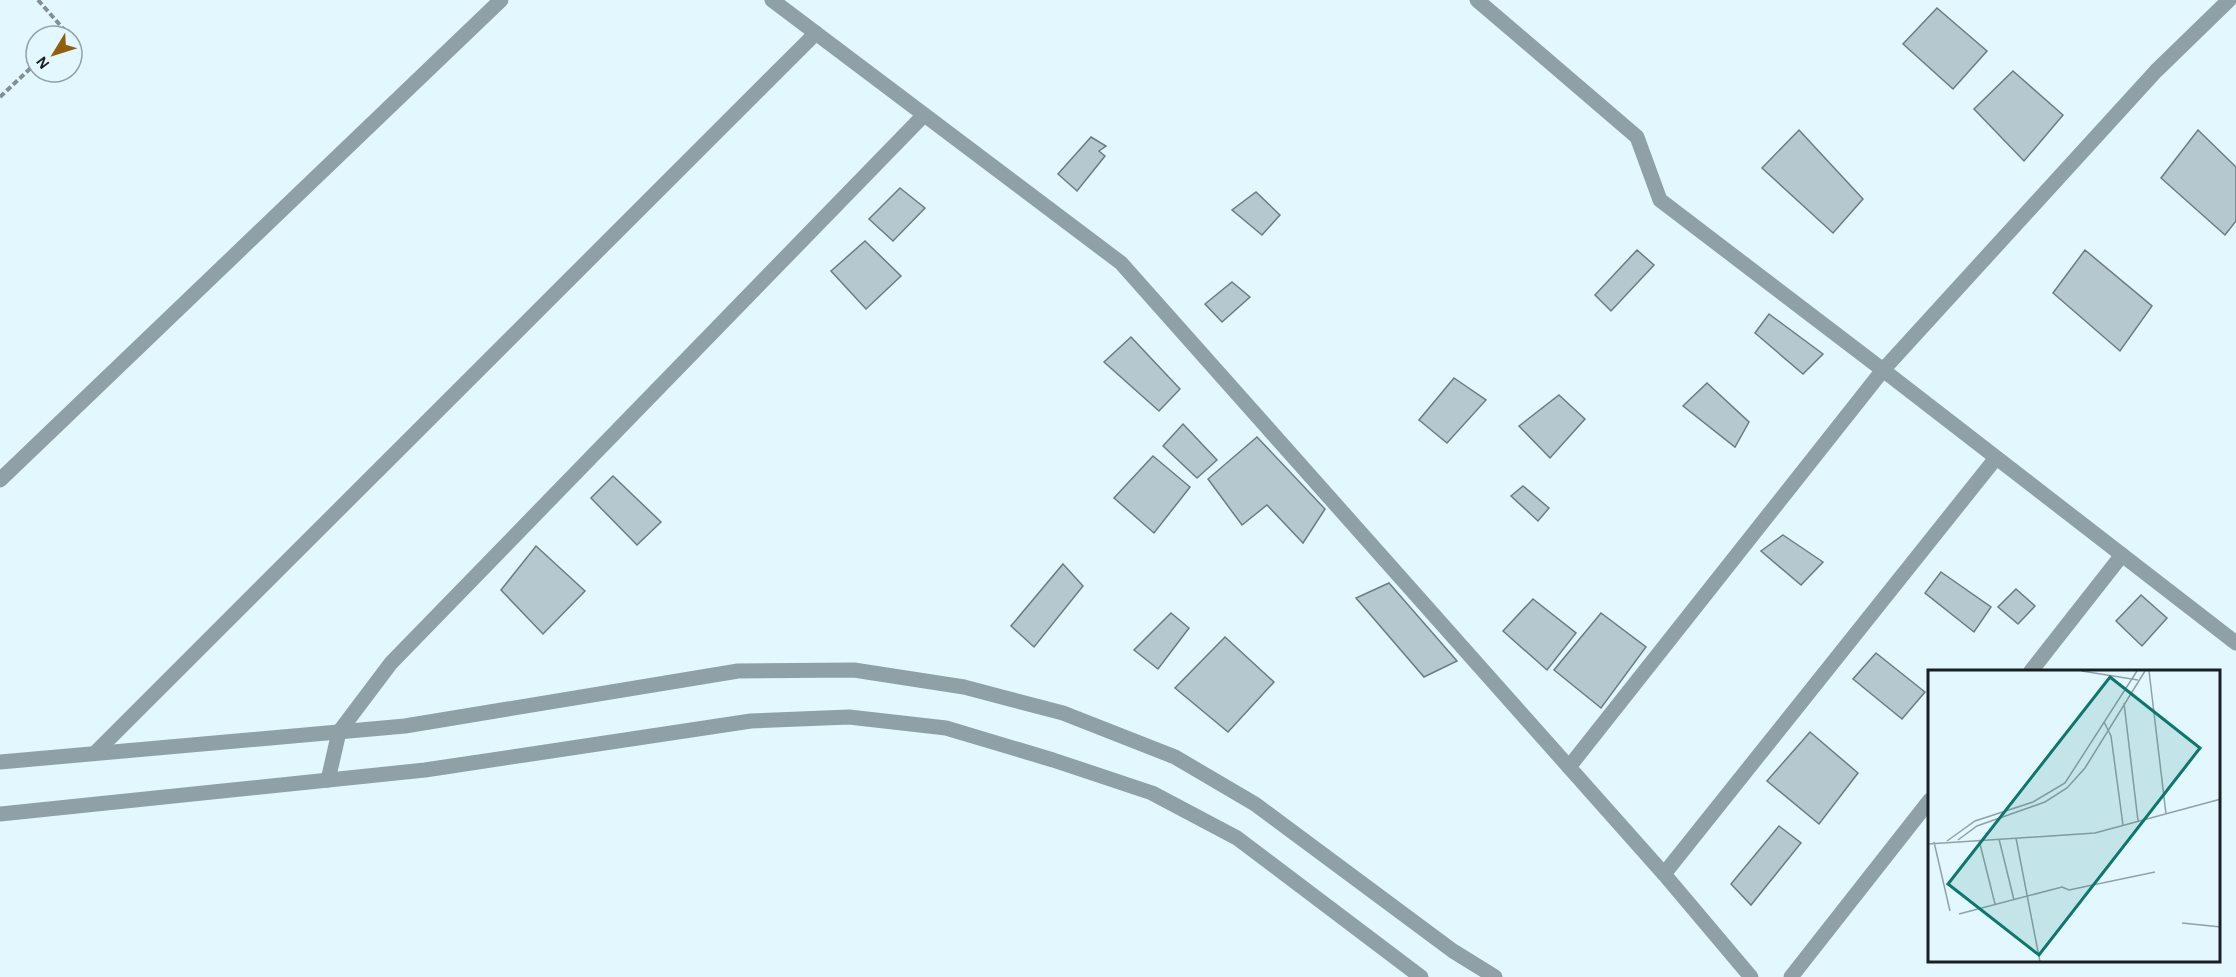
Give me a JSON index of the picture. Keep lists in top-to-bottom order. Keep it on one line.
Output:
{"north":"bottom left"}
